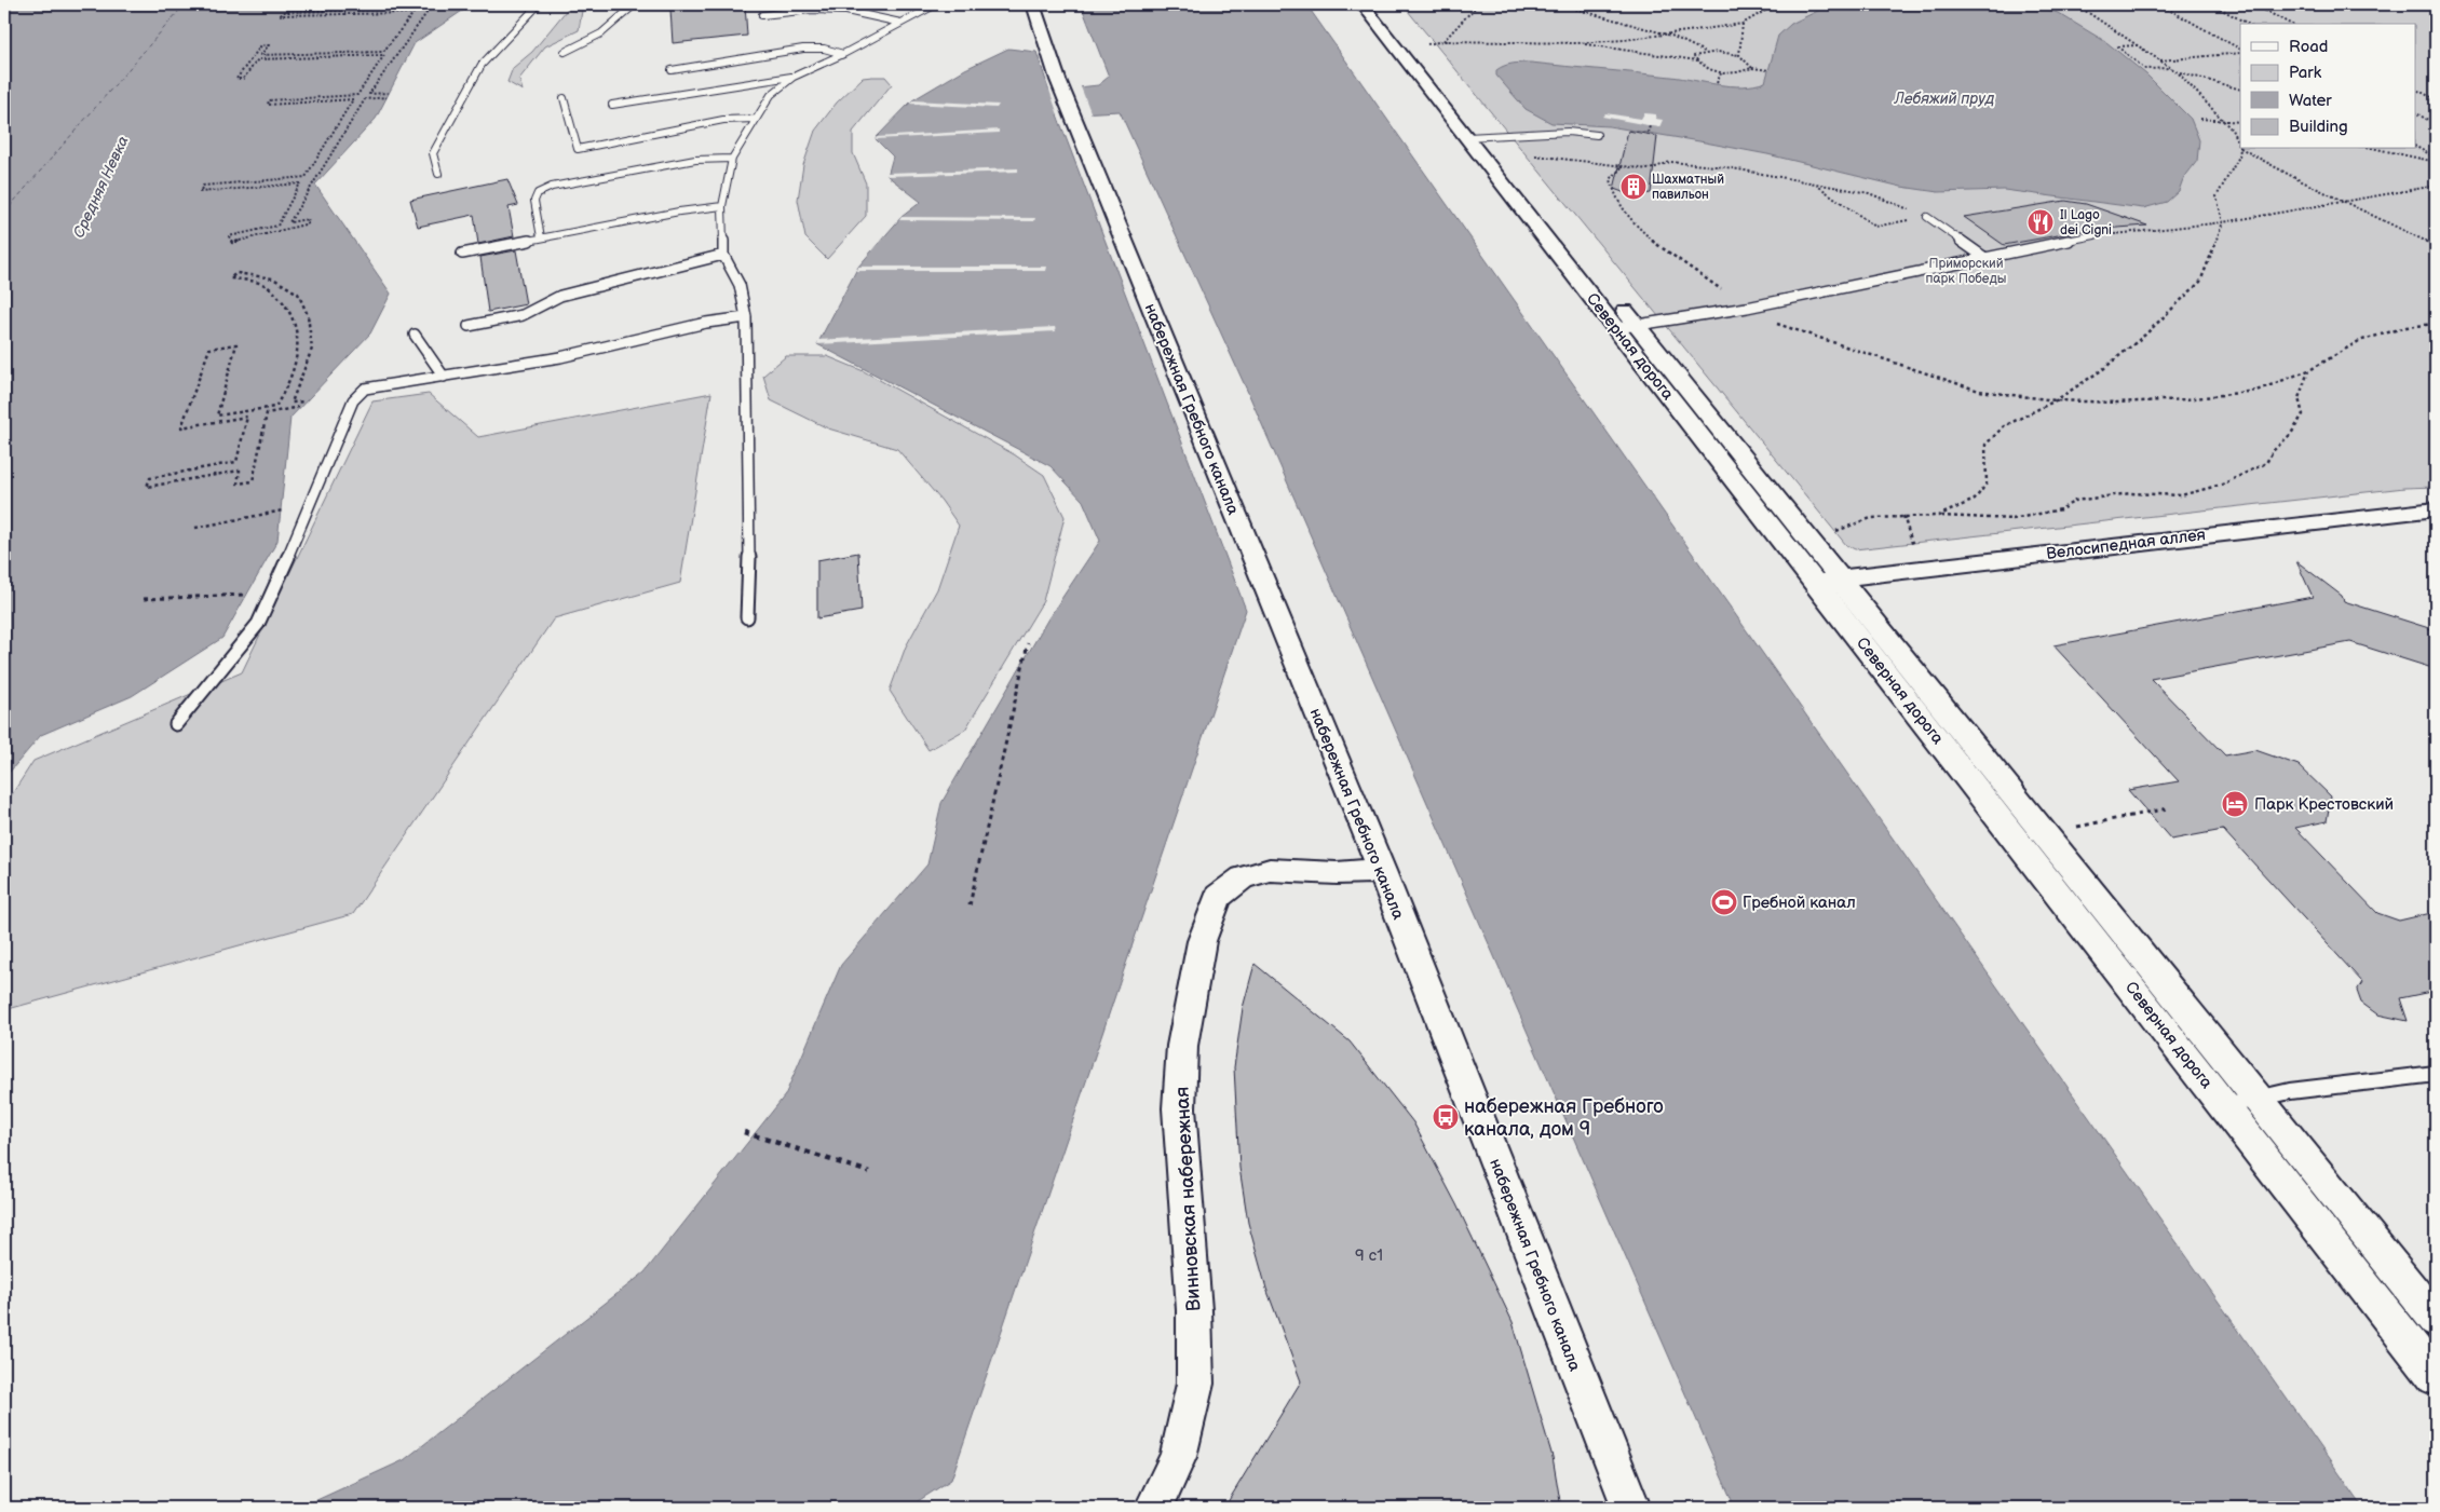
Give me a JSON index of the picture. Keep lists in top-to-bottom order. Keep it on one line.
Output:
{"streets":{"street":["Северная дорога","набережная Гребного канала","Велосипедная аллея","Винновская набережная"]},"crossings":[["Северная дорога","Велосипедная аллея"],["набережная Гребного канала","Винновская набережная"]],"water":["Лебяжий пруд","Средняя Невка"],"parks":["Приморский парк Победы"],"places":{"building":["Шахматный павильон"],"restaurant":["Il Lago dei Cigni"],"hotel":["Парк Крестовский"],"sports":["Гребной канал"],"bus stop":["набережная Гребного канала, дом 9"]},"house_numbers":["9 с1"],"legend":["Road","Park","Water","Building"]}
